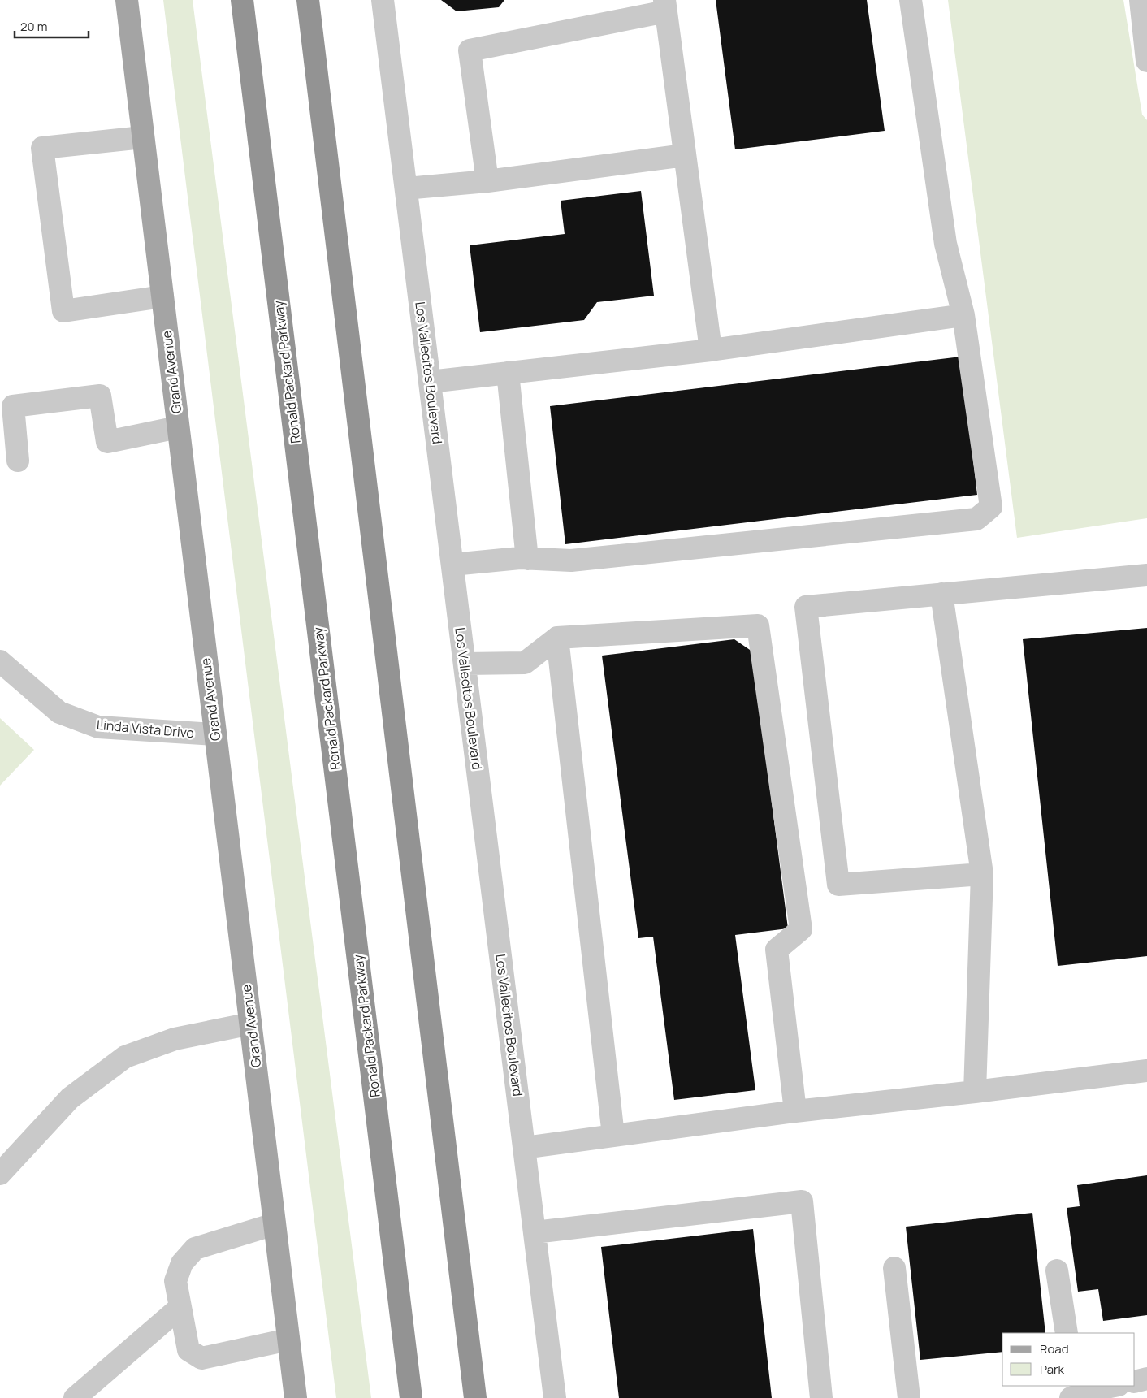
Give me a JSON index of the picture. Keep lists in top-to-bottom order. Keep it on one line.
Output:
{"streets":{"highway":["Ronald Packard Parkway"],"main road":["Grand Avenue"],"street":["Los Vallecitos Boulevard","Linda Vista Drive"]},"crossings":[["Grand Avenue","Linda Vista Drive"]],"legend":["Road","Park"],"scale_bar":"20 m"}
